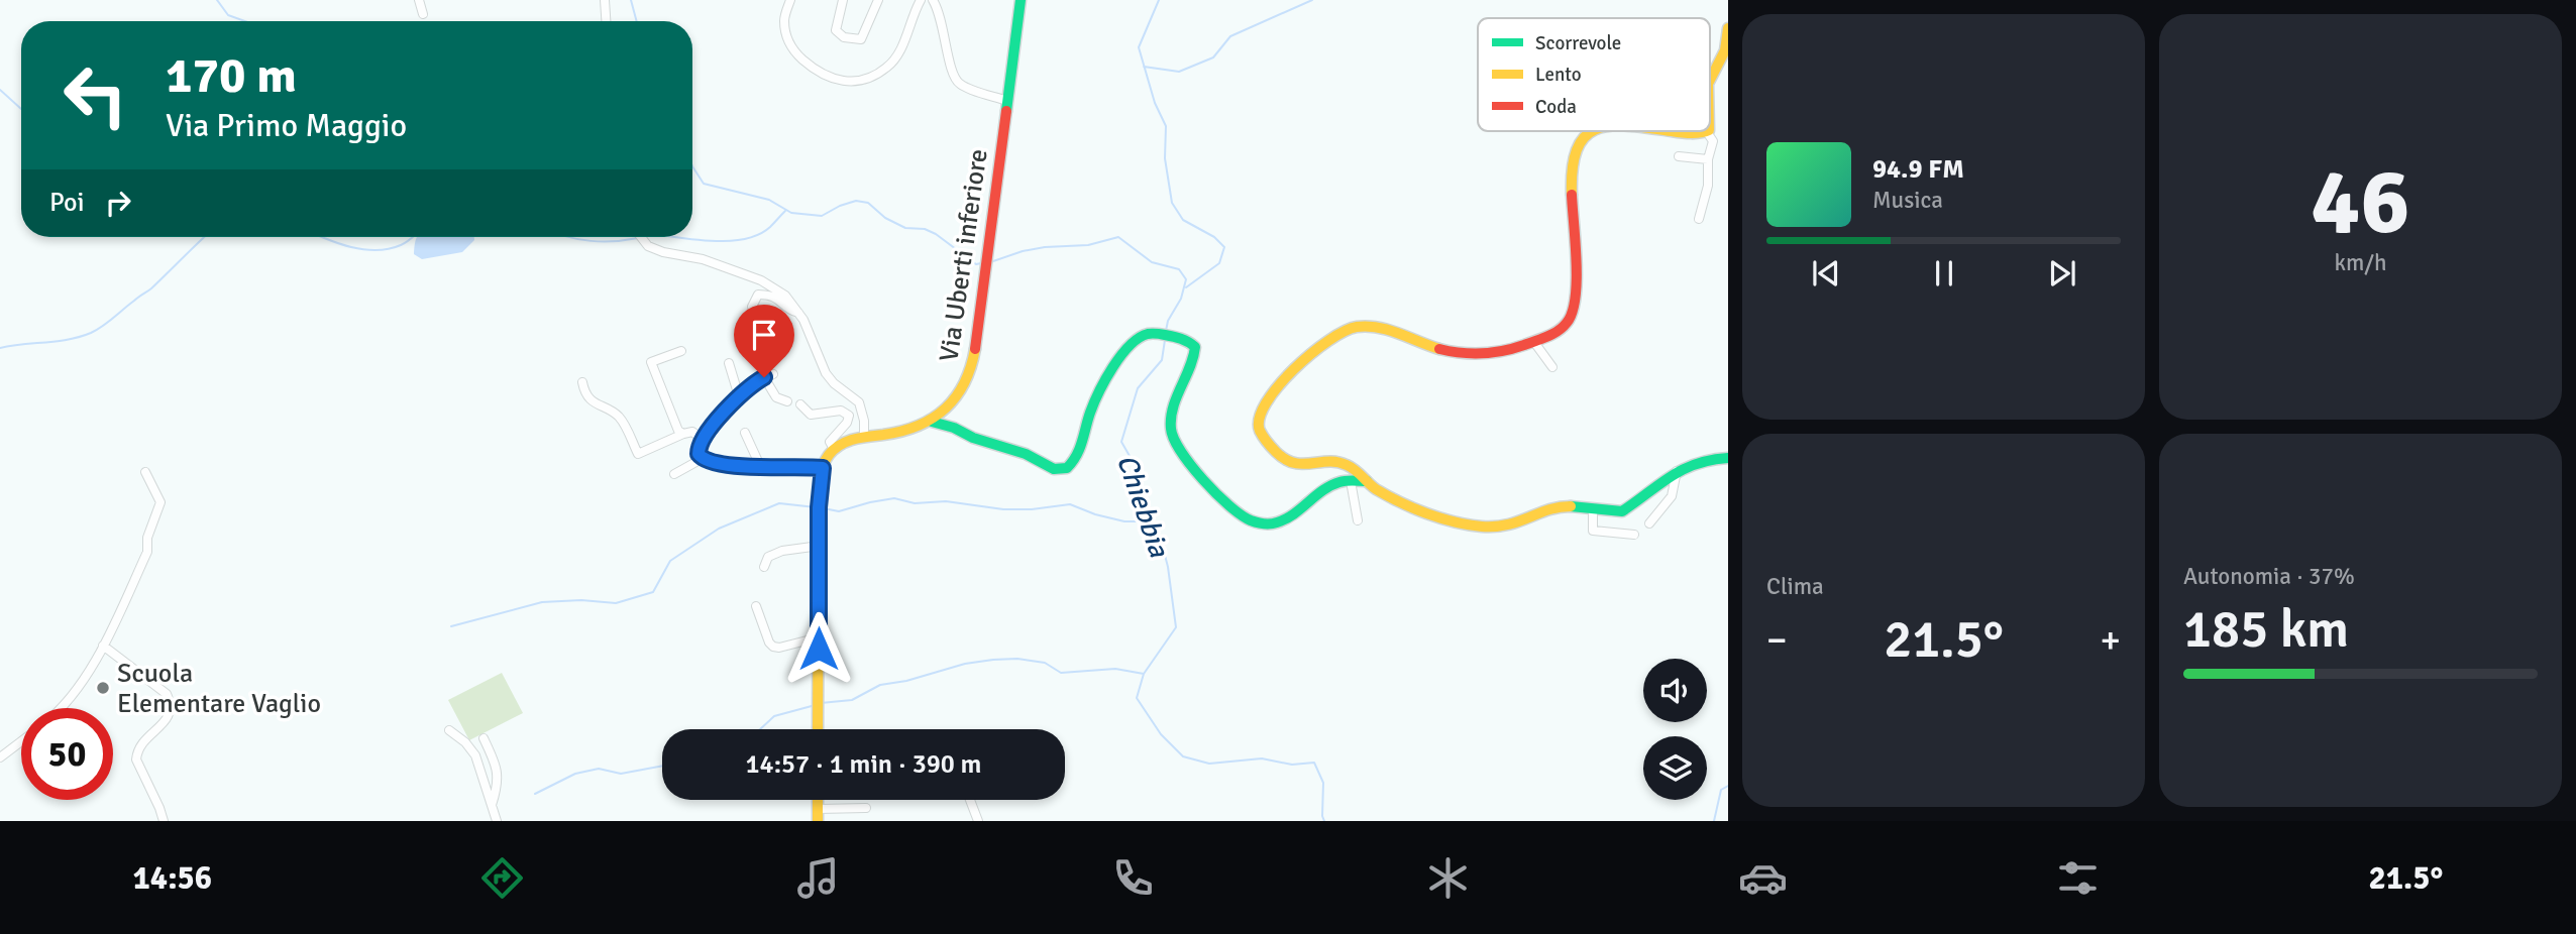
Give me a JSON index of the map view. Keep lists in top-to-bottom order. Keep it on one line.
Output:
{"streets":{"street":["Via Uberti inferiore"]},"water":["Chiebbia"],"places":["Scuola Elementare Vaglio"],"legend":["Scorrevole","Lento","Coda"],"page":{"tile":[["46","km/h"],"Clima",["Autonomia · 37%","185 km"]],"turn":["170 m","Via Primo Maggio"],"song":["94.9 FM","Musica"],"then":"Poi","heat":["−","21.5°","+"],"limit":"50","trip":"14:57 · 1 min · 390 m","tabs":["14:56","21.5°"]}}
